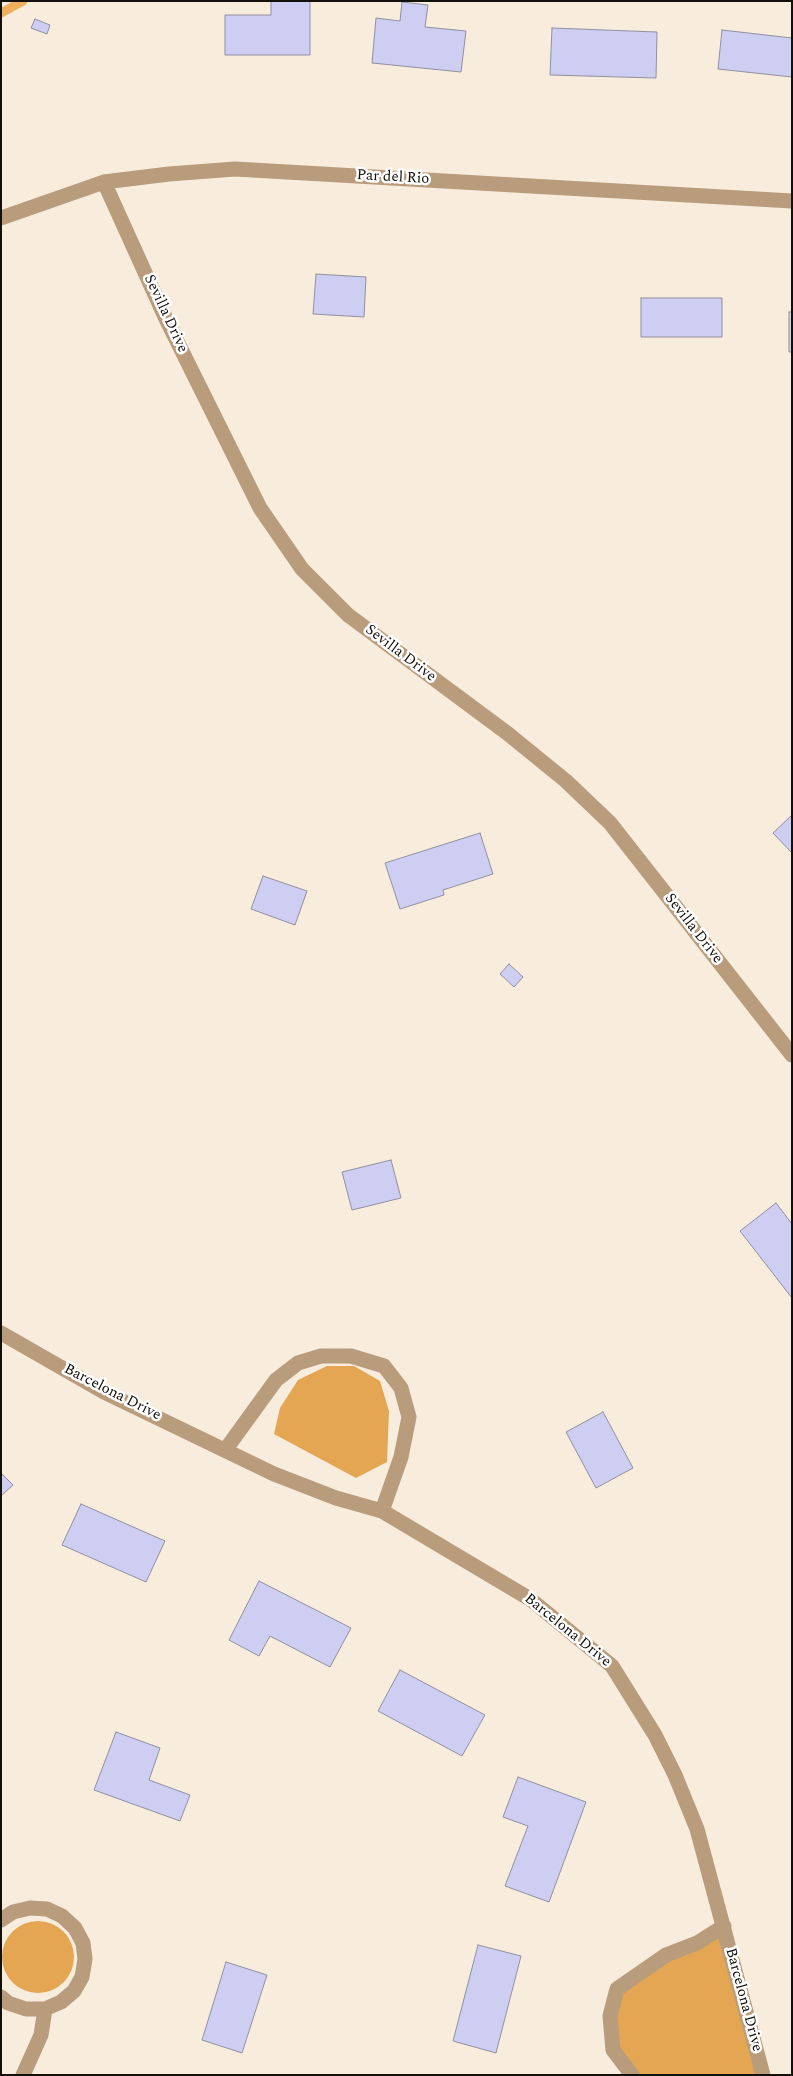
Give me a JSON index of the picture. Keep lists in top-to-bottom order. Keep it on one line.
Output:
{"streets":{"street":["Par del Rio","Sevilla Drive","Barcelona Drive"]},"crossings":[["Par del Rio","Sevilla Drive"]]}
